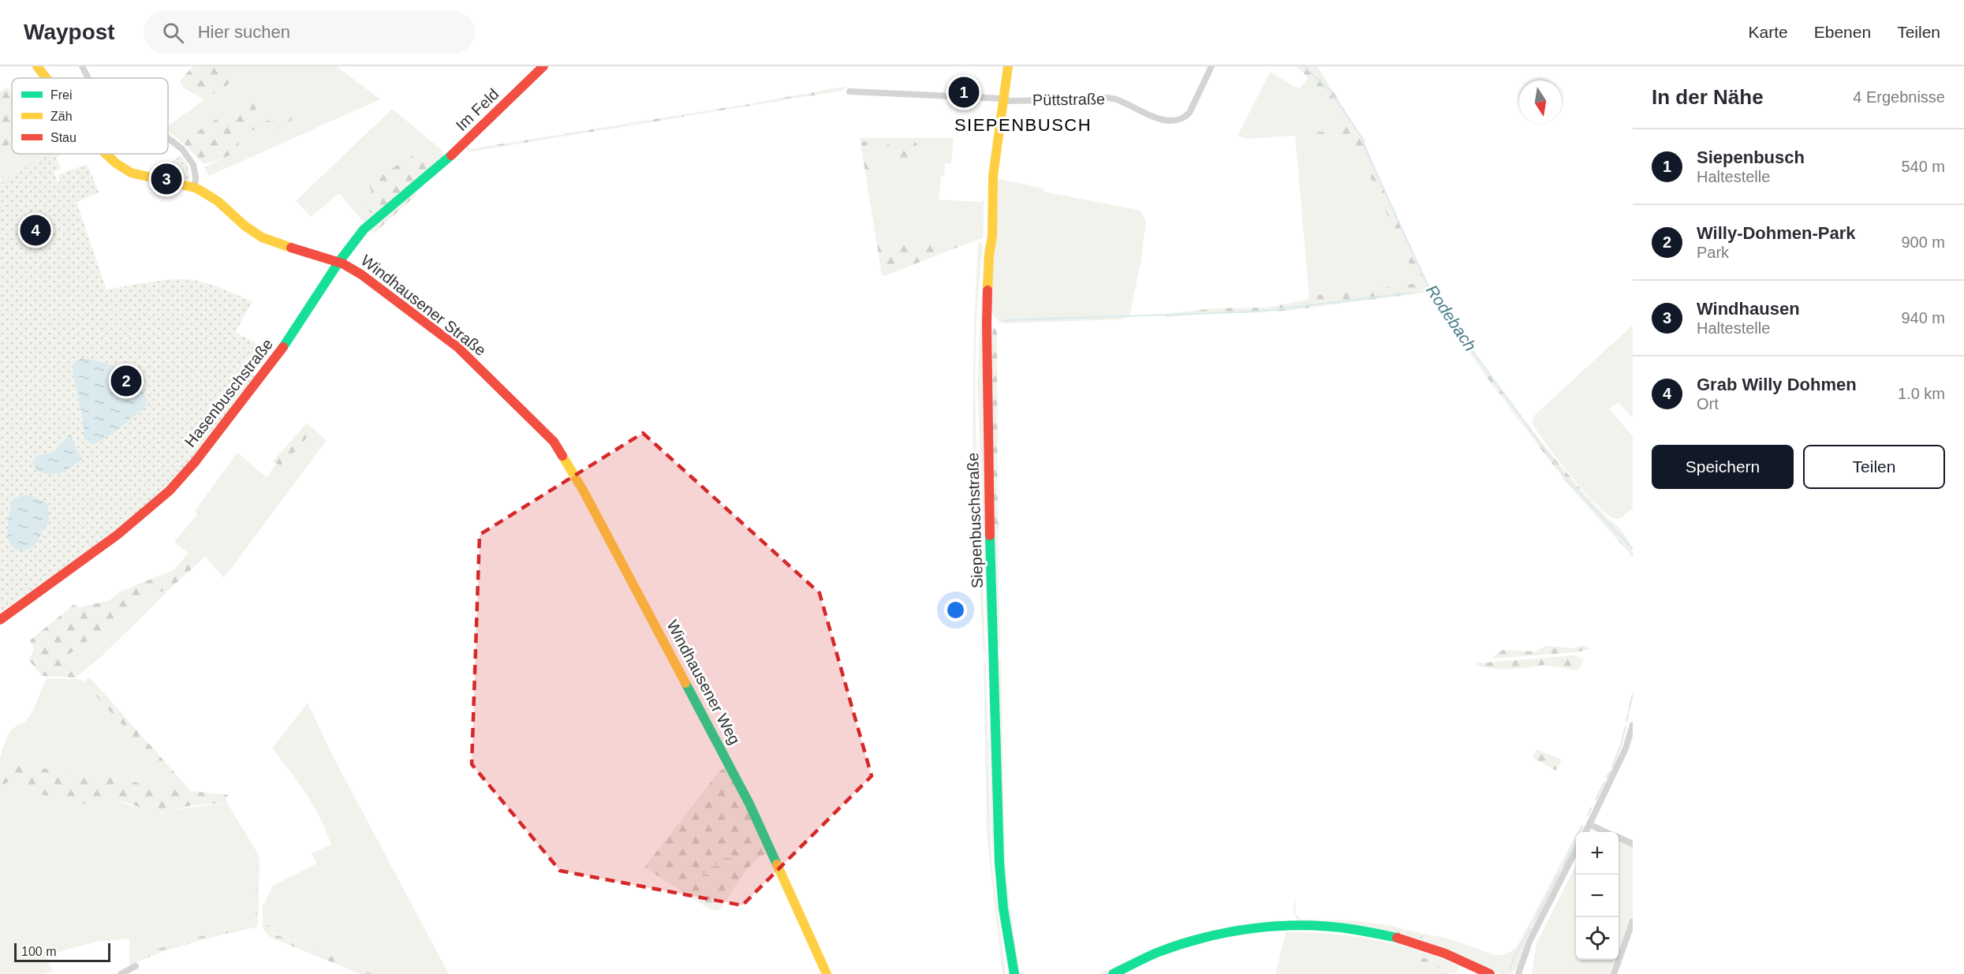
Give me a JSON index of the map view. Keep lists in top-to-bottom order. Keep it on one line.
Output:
{"streets":{"street":["Püttstraße","Im Feld","Windhausener Straße","Hasenbuschstraße","Siepenbuschstraße","Windhausener Weg"]},"crossings":[["Püttstraße","Siepenbuschstraße"],["Im Feld","Hasenbuschstraße"],["Windhausener Straße","Hasenbuschstraße"],["Windhausener Straße","Windhausener Weg"]],"districts":["SIEPENBUSCH"],"water":["Rodebach"],"legend":["Frei","Zäh","Stau"],"scale_bar":"100 m","north":"bottom","page":{"header":"Waypost","search":"Hier suchen","nav":["Karte","Ebenen","Teilen"],"heading":["In der Nähe","4 Ergebnisse"],"pins":["1","3","4","2"],"list":[{"mark":"1","name":"Siepenbusch","note":"Haltestelle","value":"540 m"},{"mark":"2","name":"Willy-Dohmen-Park","note":"Park","value":"900 m"},{"mark":"3","name":"Windhausen","note":"Haltestelle","value":"940 m"},{"mark":"4","name":"Grab Willy Dohmen","note":"Ort","value":"1.0 km"}],"buttons":["Speichern","Teilen"],"map_buttons":["+","−"],"scale":"100 m"}}
